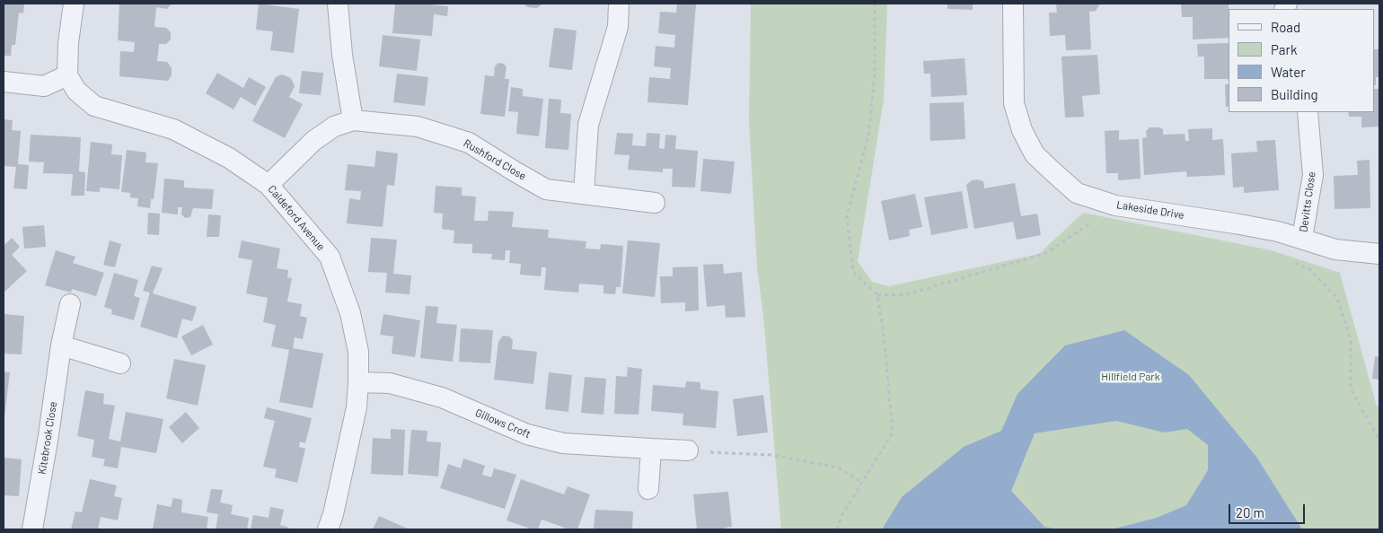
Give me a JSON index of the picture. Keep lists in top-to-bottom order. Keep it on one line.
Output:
{"streets":{"street":["Rushford Close","Devitts Close","Lakeside Drive","Caldeford Avenue","Gillows Croft","Kitebrook Close"]},"crossings":[["Rushford Close","Caldeford Avenue"],["Devitts Close","Lakeside Drive"],["Caldeford Avenue","Gillows Croft"]],"parks":["Hillfield Park"],"legend":["Road","Park","Water","Building"],"scale_bar":"20 m"}
